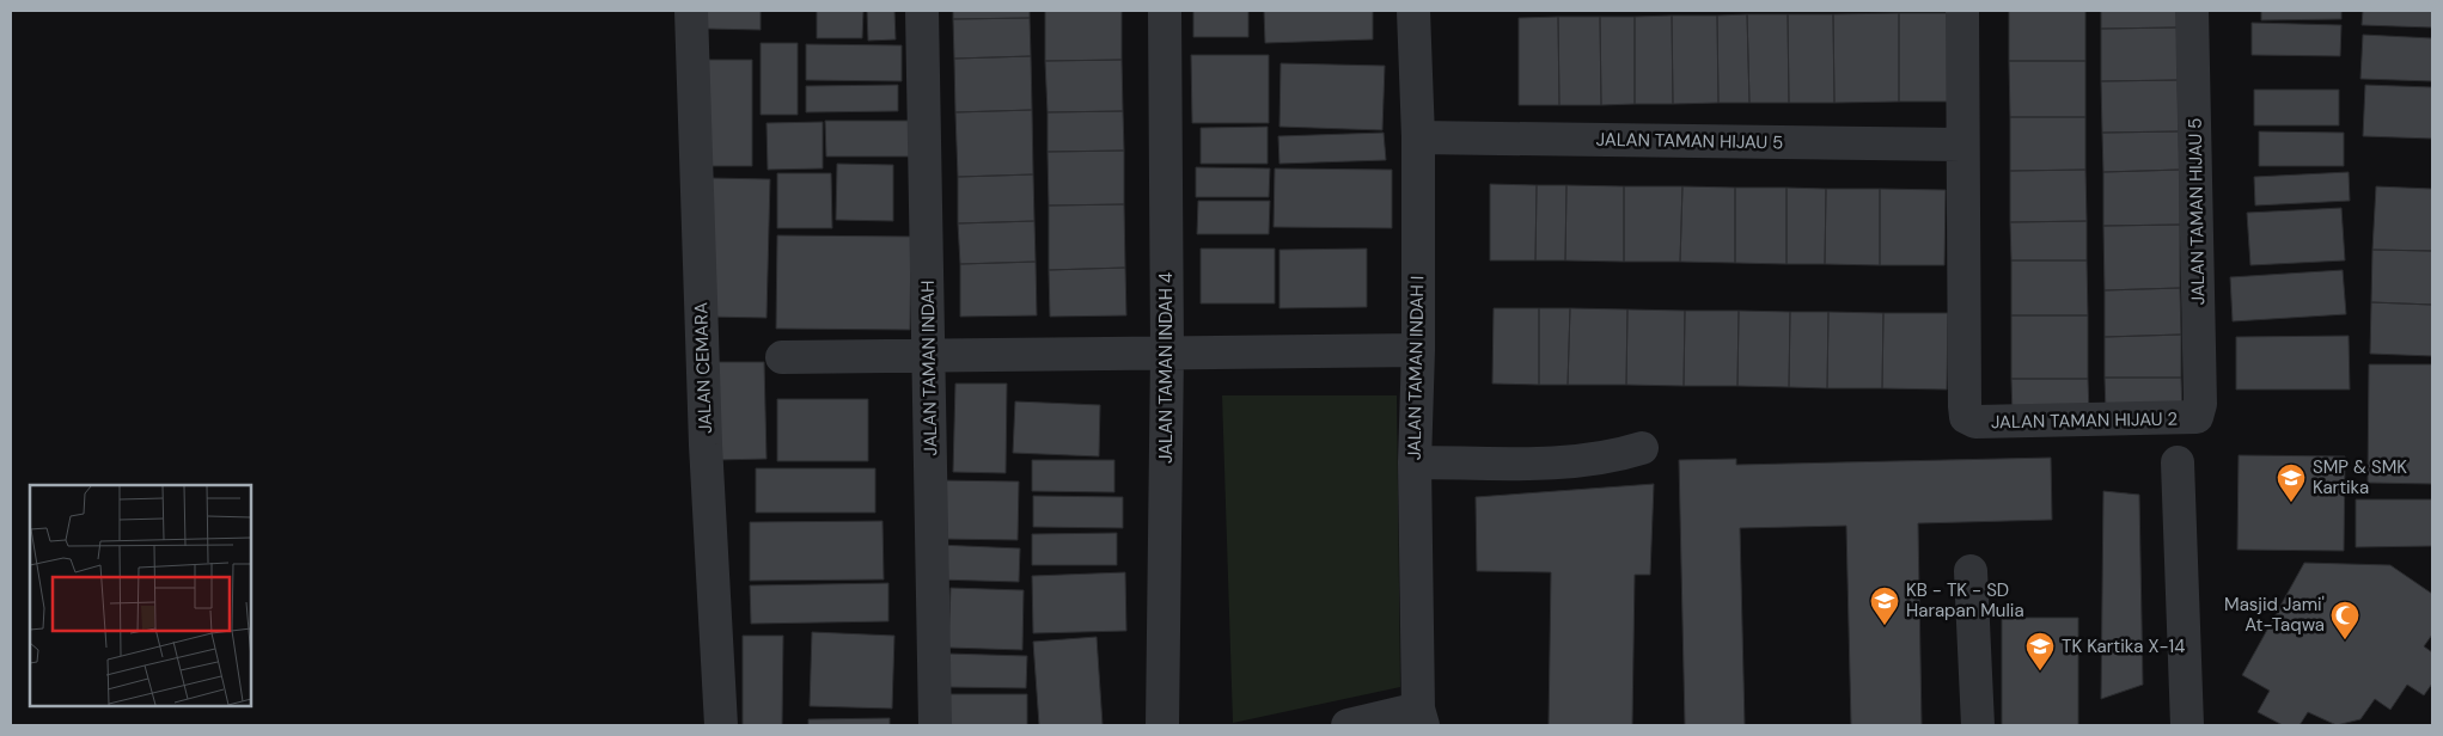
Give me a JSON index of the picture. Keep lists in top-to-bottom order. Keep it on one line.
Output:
{"streets":{"street":["JALAN TAMAN HIJAU 5","JALAN CEMARA","JALAN TAMAN INDAH","JALAN TAMAN INDAH 4","JALAN TAMAN INDAH I","JALAN TAMAN HIJAU 2"]},"crossings":[["JALAN TAMAN HIJAU 5","JALAN TAMAN INDAH I"],["JALAN TAMAN HIJAU 5","JALAN TAMAN HIJAU 2"]],"places":{"school or university":["SMP & SMK Kartika","KB - TK - SD Harapan Mulia","TK Kartika X-14"],"mosque":["Masjid Jami' At-Taqwa"]}}
